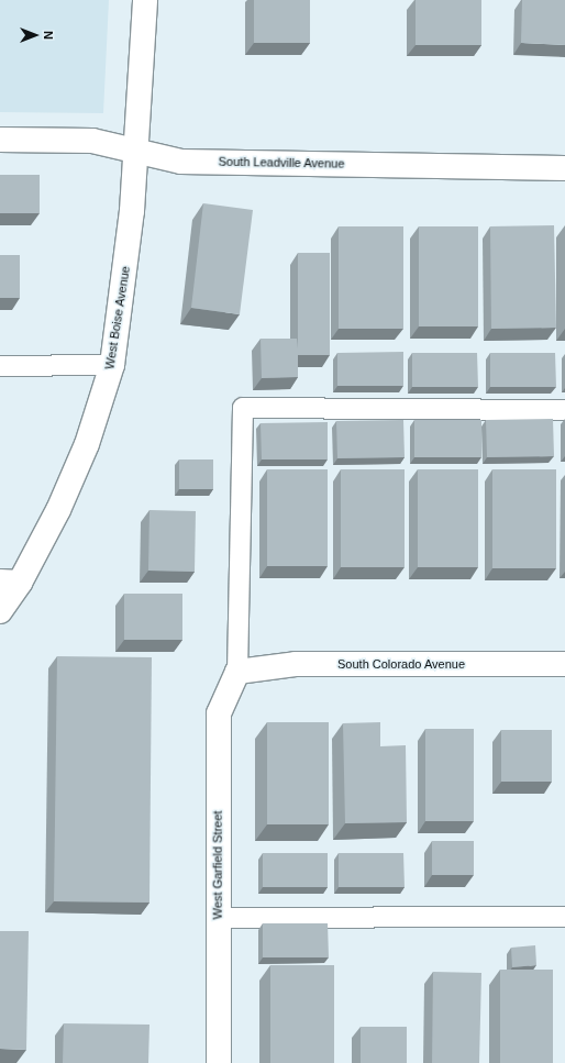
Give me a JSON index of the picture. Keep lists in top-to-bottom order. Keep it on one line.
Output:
{"streets":{"street":["South Leadville Avenue","West Boise Avenue","South Colorado Avenue","West Garfield Street"]},"crossings":[["South Leadville Avenue","West Boise Avenue"],["South Colorado Avenue","West Garfield Street"]],"north":"right"}
